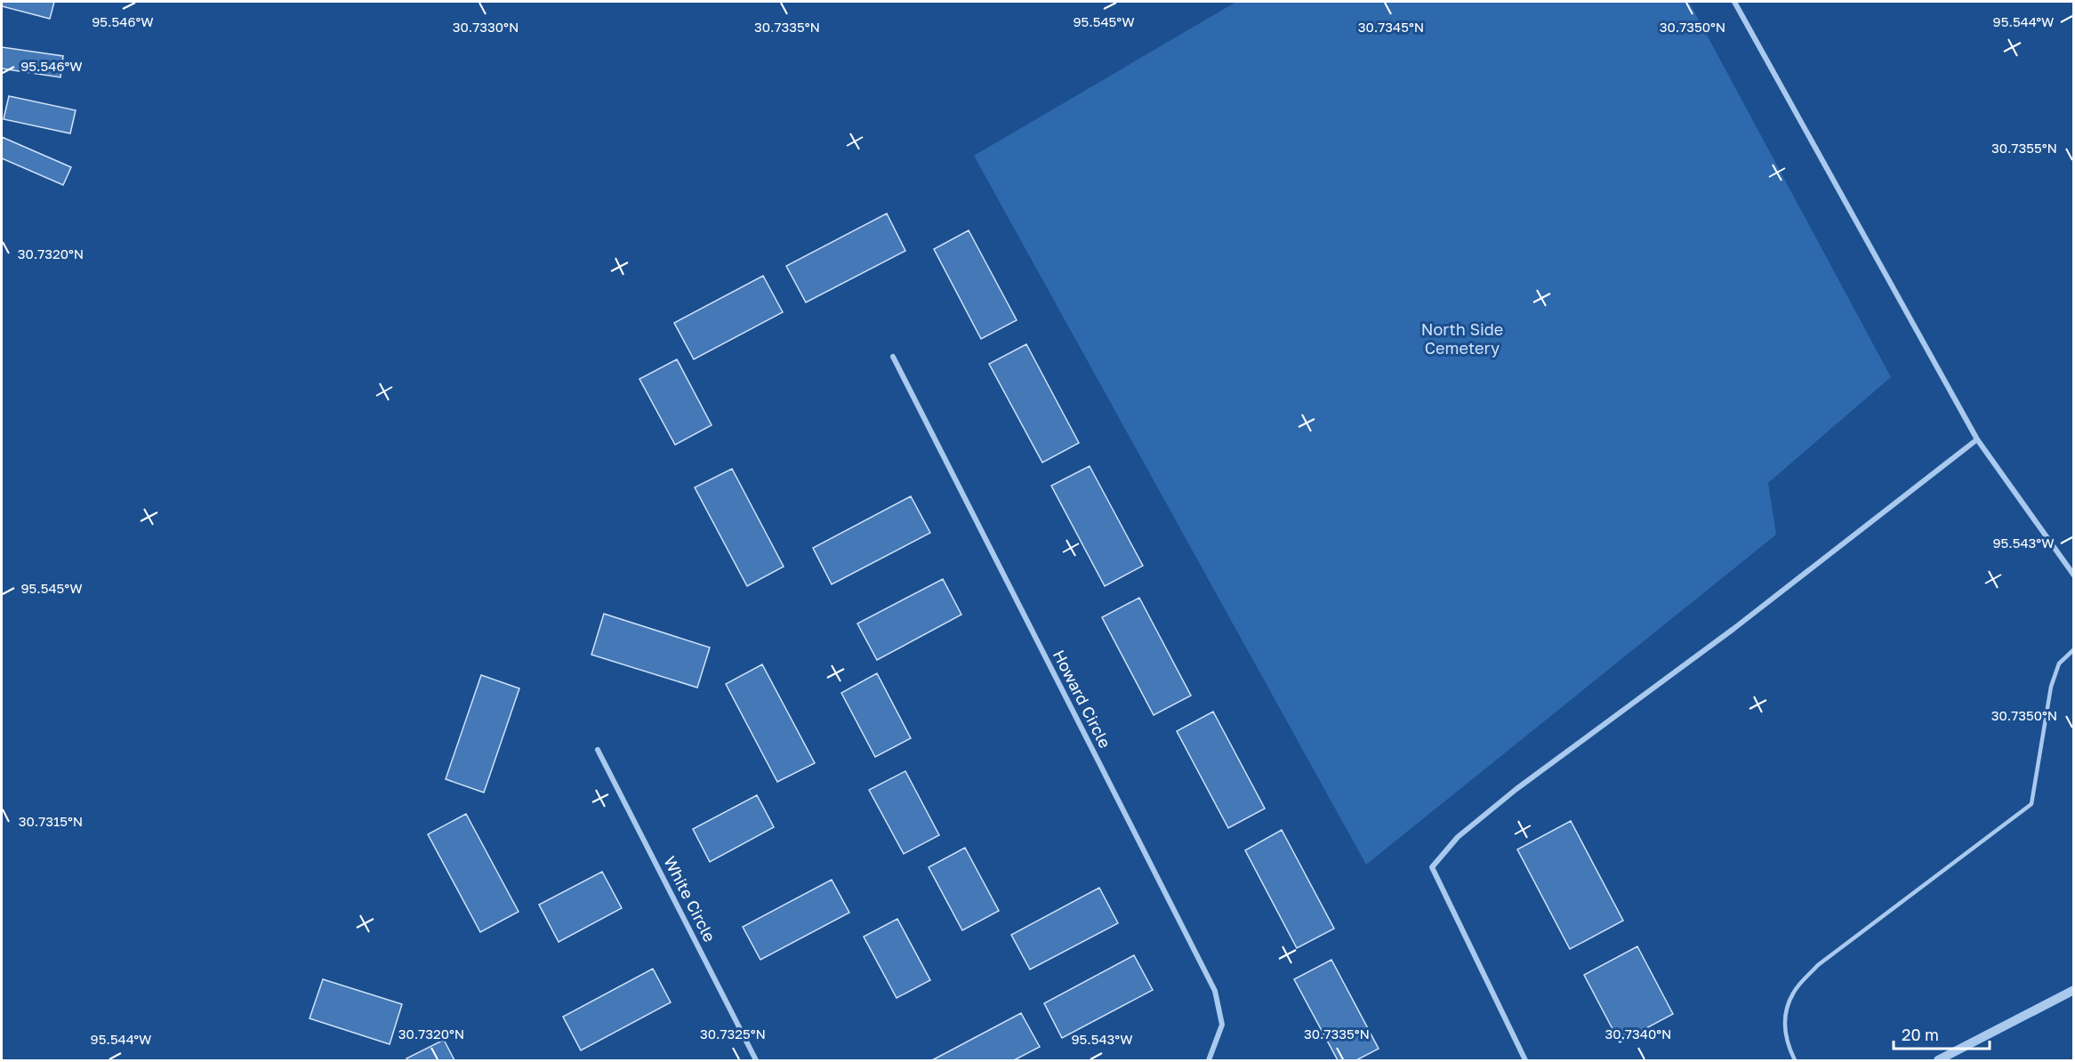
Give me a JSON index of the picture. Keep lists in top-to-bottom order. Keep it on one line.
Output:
{"streets":{"street":["Howard Circle","White Circle"]},"parks":["North Side Cemetery"],"scale_bar":"20 m","coordinates":["95.544°W","95.546°W","95.545°W","30.7330°N","30.7335°N","30.7345°N","30.7350°N","30.7355°N","30.7320°N","95.543°W","30.7315°N","30.7325°N","30.7340°N"]}
